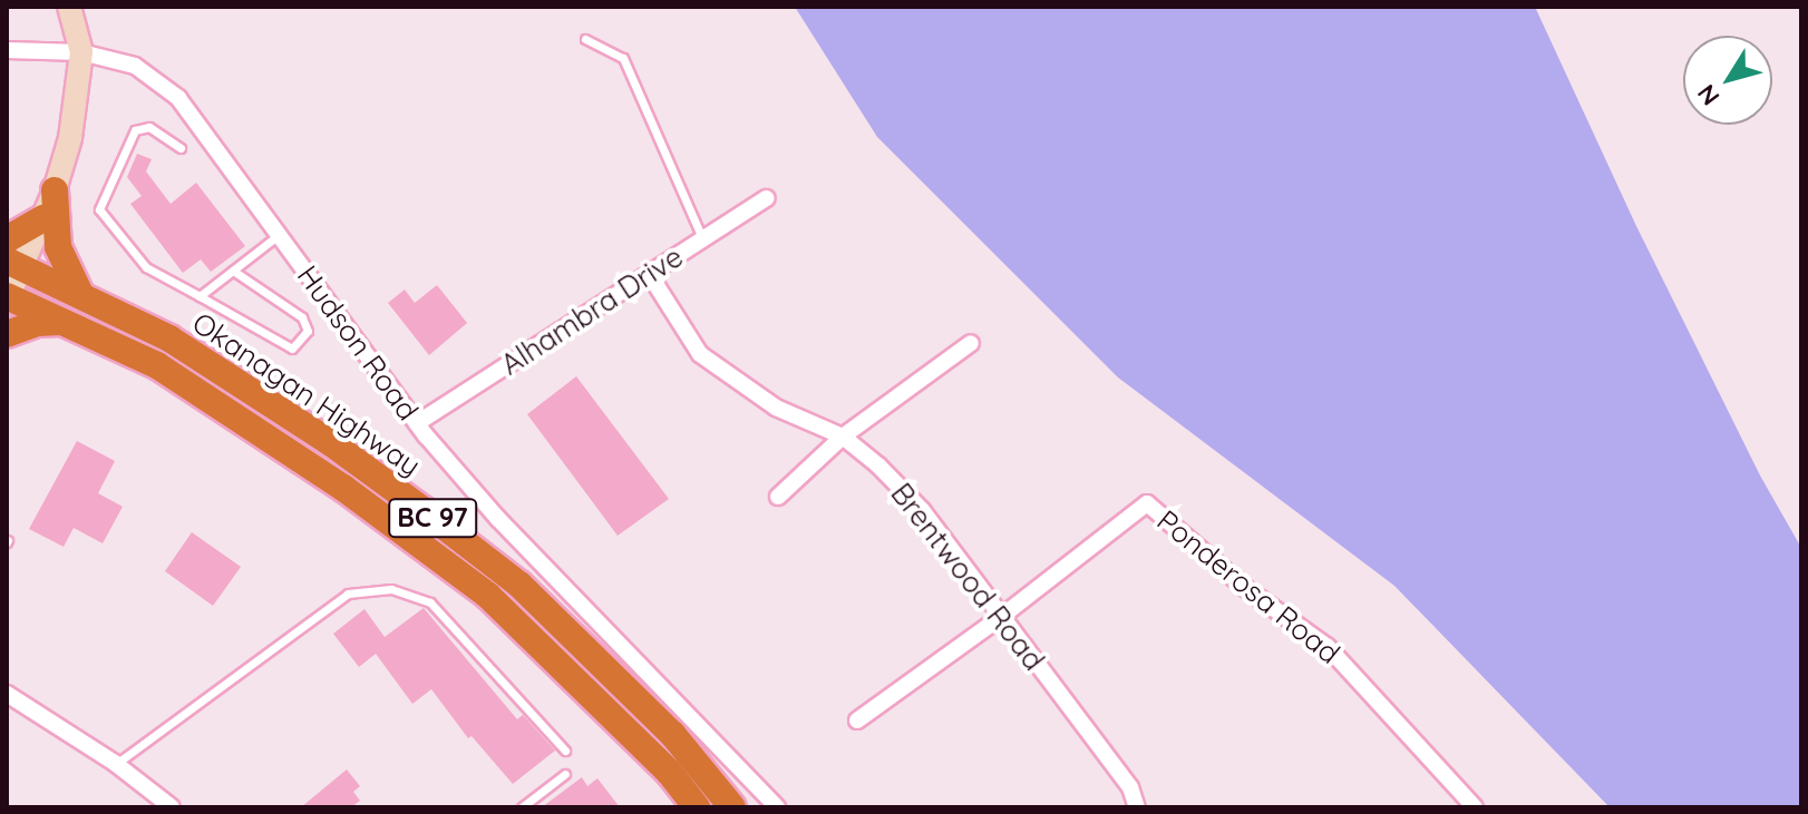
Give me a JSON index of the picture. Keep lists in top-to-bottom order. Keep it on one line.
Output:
{"streets":{"highway":["Okanagan Highway","BC 97"],"street":["Alhambra Drive","Hudson Road","Brentwood Road","Ponderosa Road"]},"crossings":[["Alhambra Drive","Hudson Road"],["Alhambra Drive","Brentwood Road"],["Brentwood Road","Ponderosa Road"]],"north":"bottom left"}
